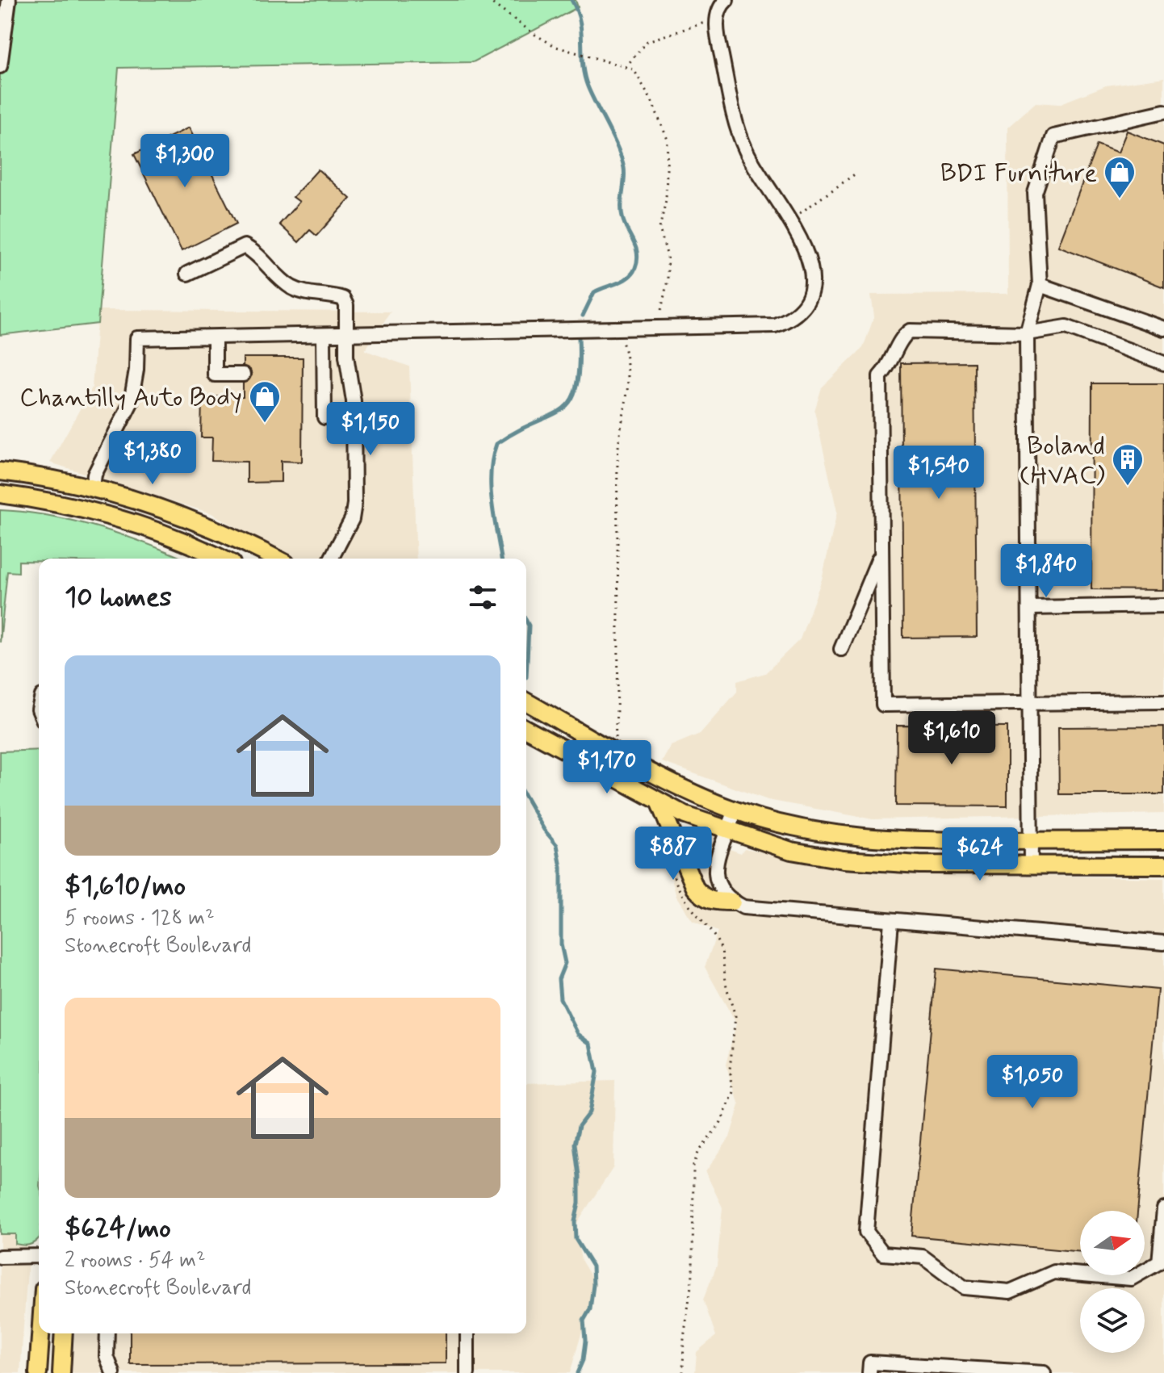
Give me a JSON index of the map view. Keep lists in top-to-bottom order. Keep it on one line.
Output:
{"places":{"shop":["BDI Furniture","Chantilly Auto Body"],"building":["Boland (HVAC)"]},"north":"right","page":{"price":["$1,300","$1,150","$1,380","$1,540","$1,840","$1,610","$1,170","$887","$624","$1,050"],"heading":"10 homes","list":[{"name":"$1,610/mo","note":"5 rooms · 128 m² · Stonecroft Boulevard"},{"name":"$624/mo","note":"2 rooms · 54 m² · Stonecroft Boulevard"}]}}
